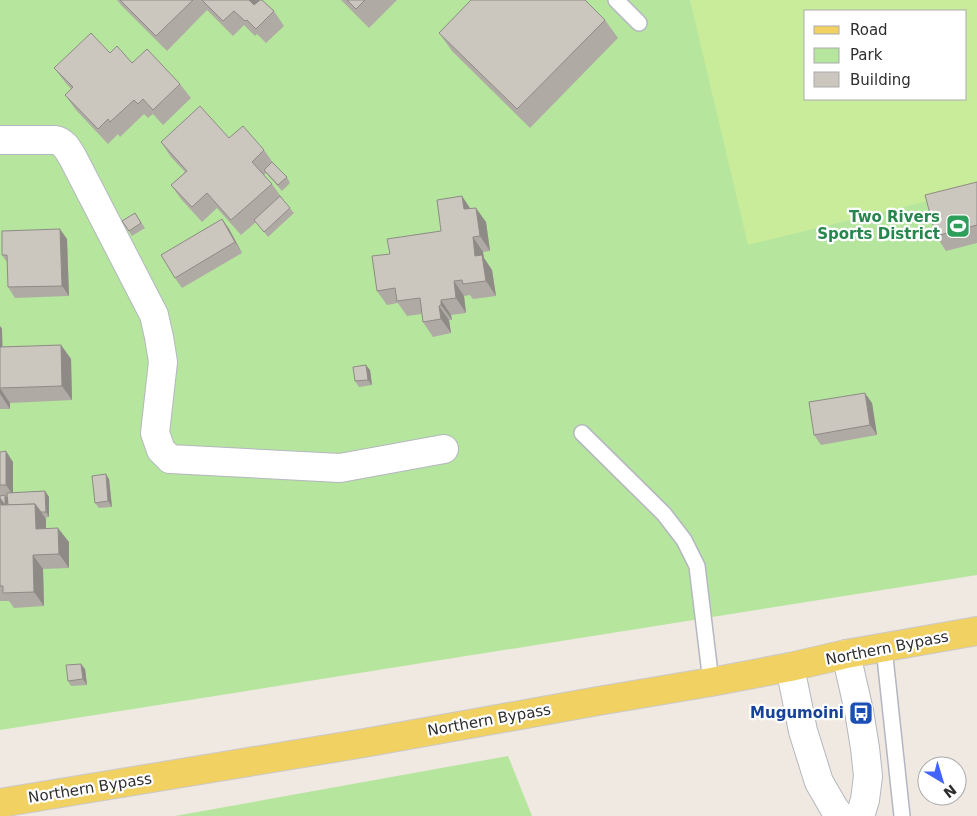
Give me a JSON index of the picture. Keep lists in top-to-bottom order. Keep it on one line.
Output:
{"streets":{"main road":["Northern Bypass"]},"places":{"sports":["Two Rivers Sports District"],"bus stop":["Mugumoini"]},"legend":["Road","Park","Building"],"north":"bottom right"}
